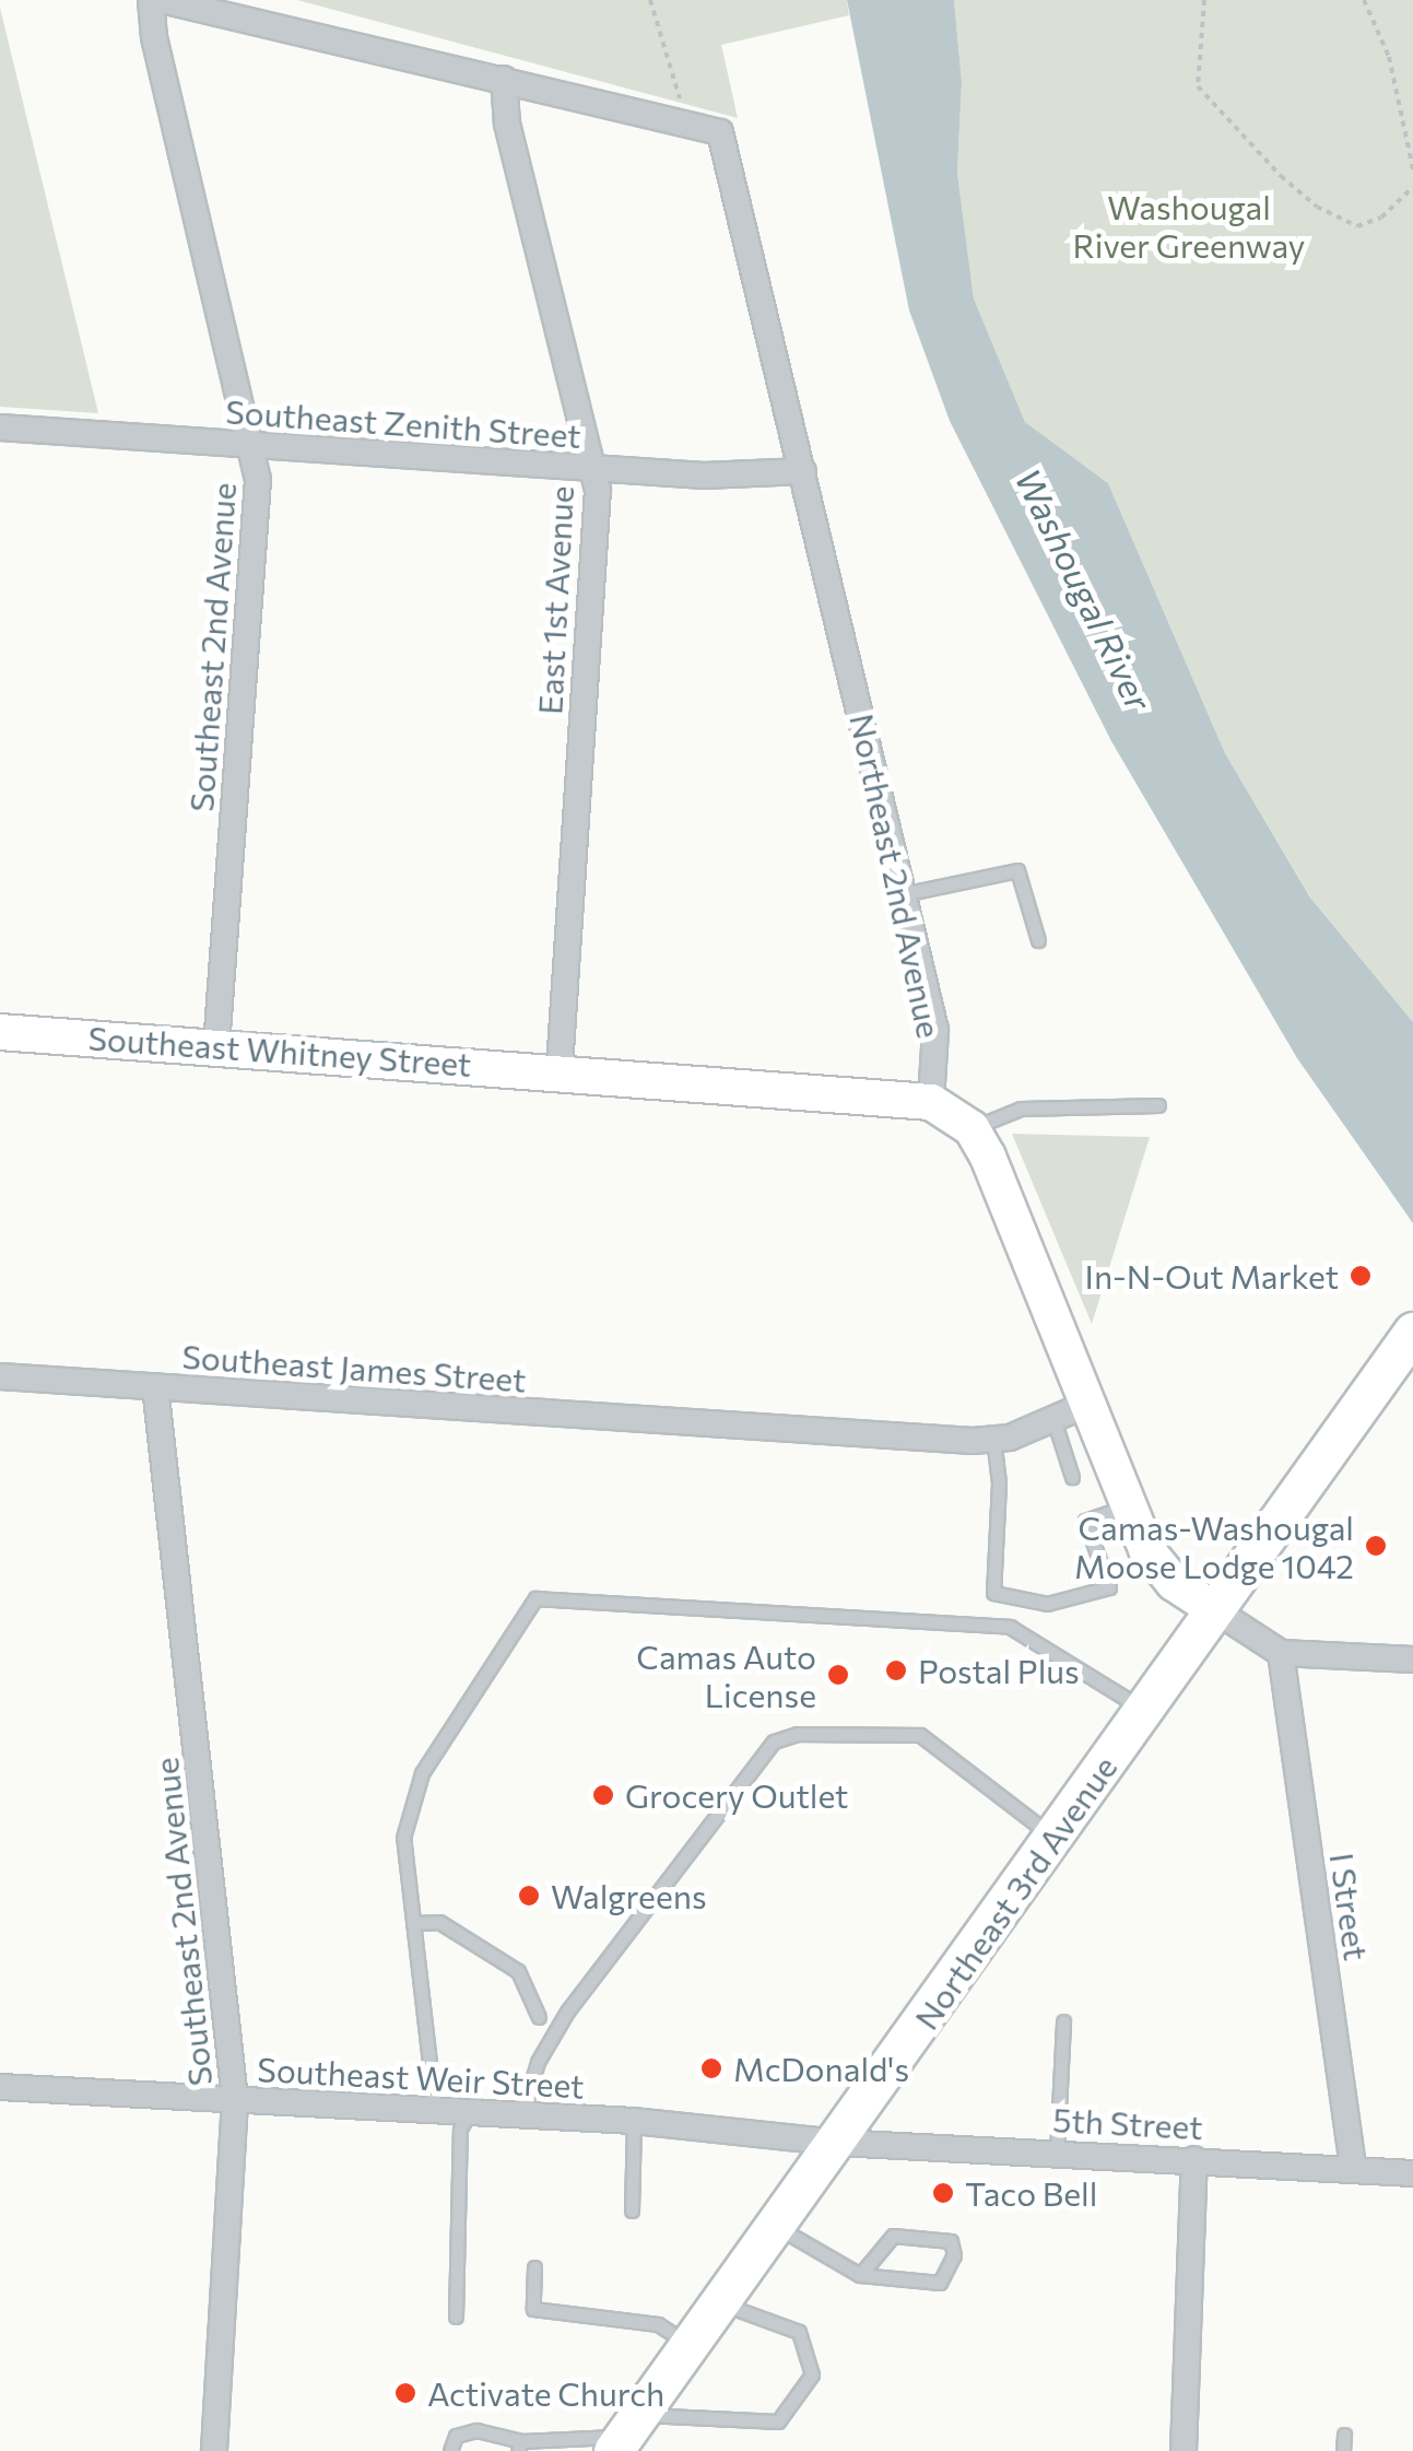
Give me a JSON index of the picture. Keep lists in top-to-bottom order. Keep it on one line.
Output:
{"streets":{"main road":["Northeast 3rd Avenue"],"street":["Southeast Zenith Street","East 1st Avenue","Southeast 2nd Avenue","Northeast 2nd Avenue","Southeast Whitney Street","Southeast James Street","I Street","Southeast Weir Street","5th Street"]},"crossings":[["Southeast Zenith Street","East 1st Avenue"],["Southeast Zenith Street","Southeast 2nd Avenue"],["Southeast Zenith Street","Northeast 2nd Avenue"],["East 1st Avenue","Southeast Whitney Street"],["Southeast 2nd Avenue","Southeast Whitney Street"],["Southeast 2nd Avenue","Southeast James Street"],["Southeast 2nd Avenue","Southeast Weir Street"],["Northeast 2nd Avenue","Southeast Whitney Street"],["Northeast 3rd Avenue","Southeast Weir Street"],["Northeast 3rd Avenue","5th Street"],["I Street","5th Street"],["Southeast Weir Street","5th Street"]],"water":["Washougal River"],"parks":["Washougal River Greenway"],"places":["In-N-Out Market","Camas-Washougal Moose Lodge 1042","Postal Plus","Camas Auto License","Grocery Outlet","Walgreens","McDonald's","Taco Bell","Activate Church"]}
